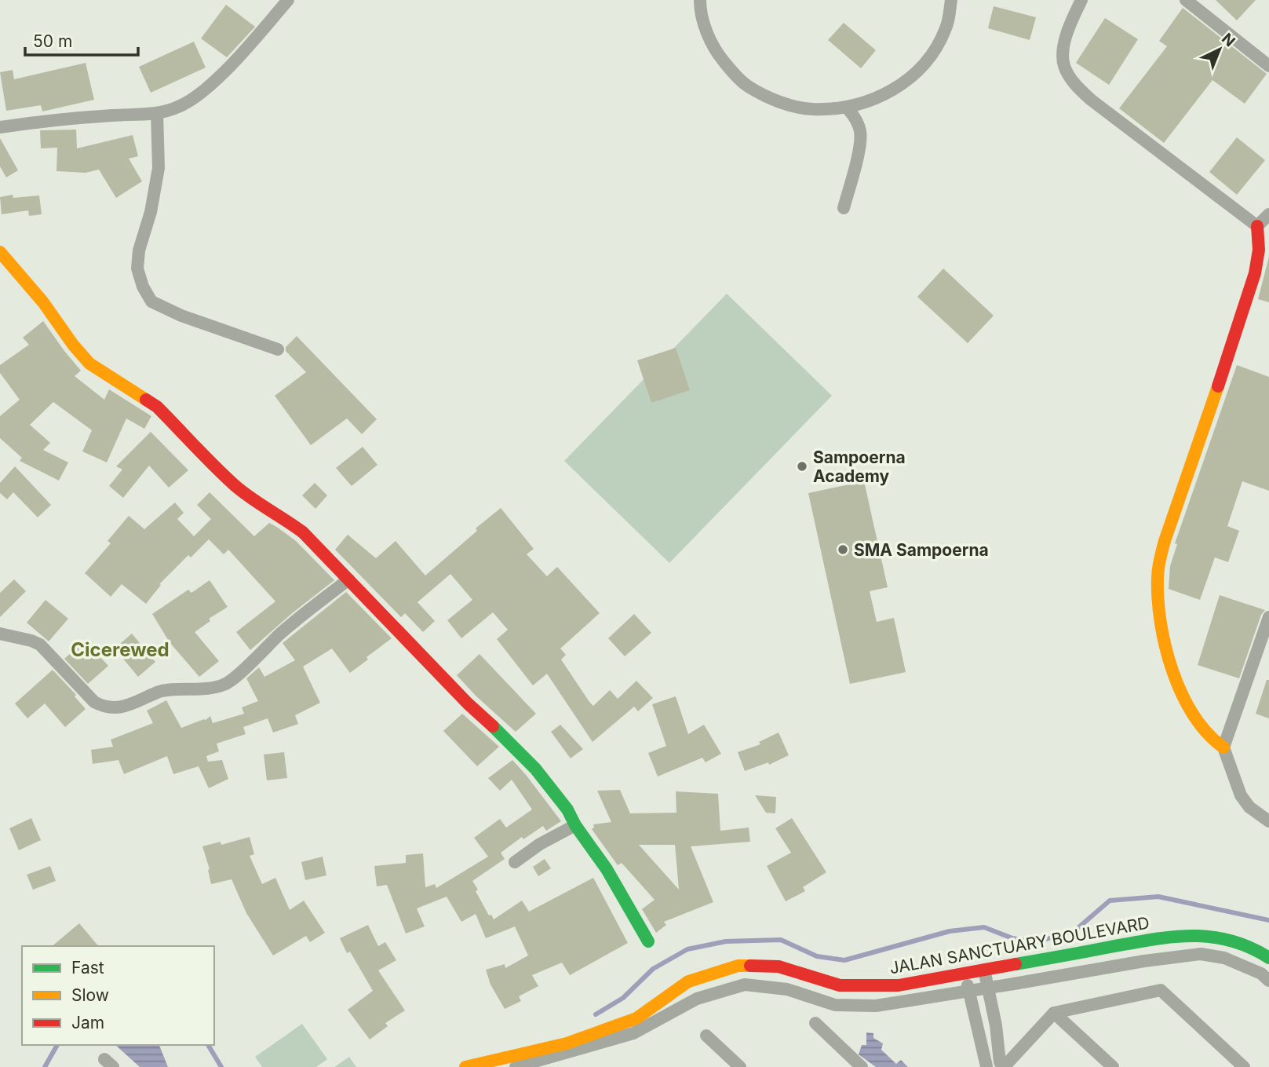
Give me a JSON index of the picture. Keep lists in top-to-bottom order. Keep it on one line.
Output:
{"streets":{"street":["JALAN SANCTUARY BOULEVARD"]},"districts":["Cicerewed"],"places":["Sampoerna Academy","SMA Sampoerna"],"legend":["Fast","Slow","Jam"],"scale_bar":"50 m","north":"top right"}
